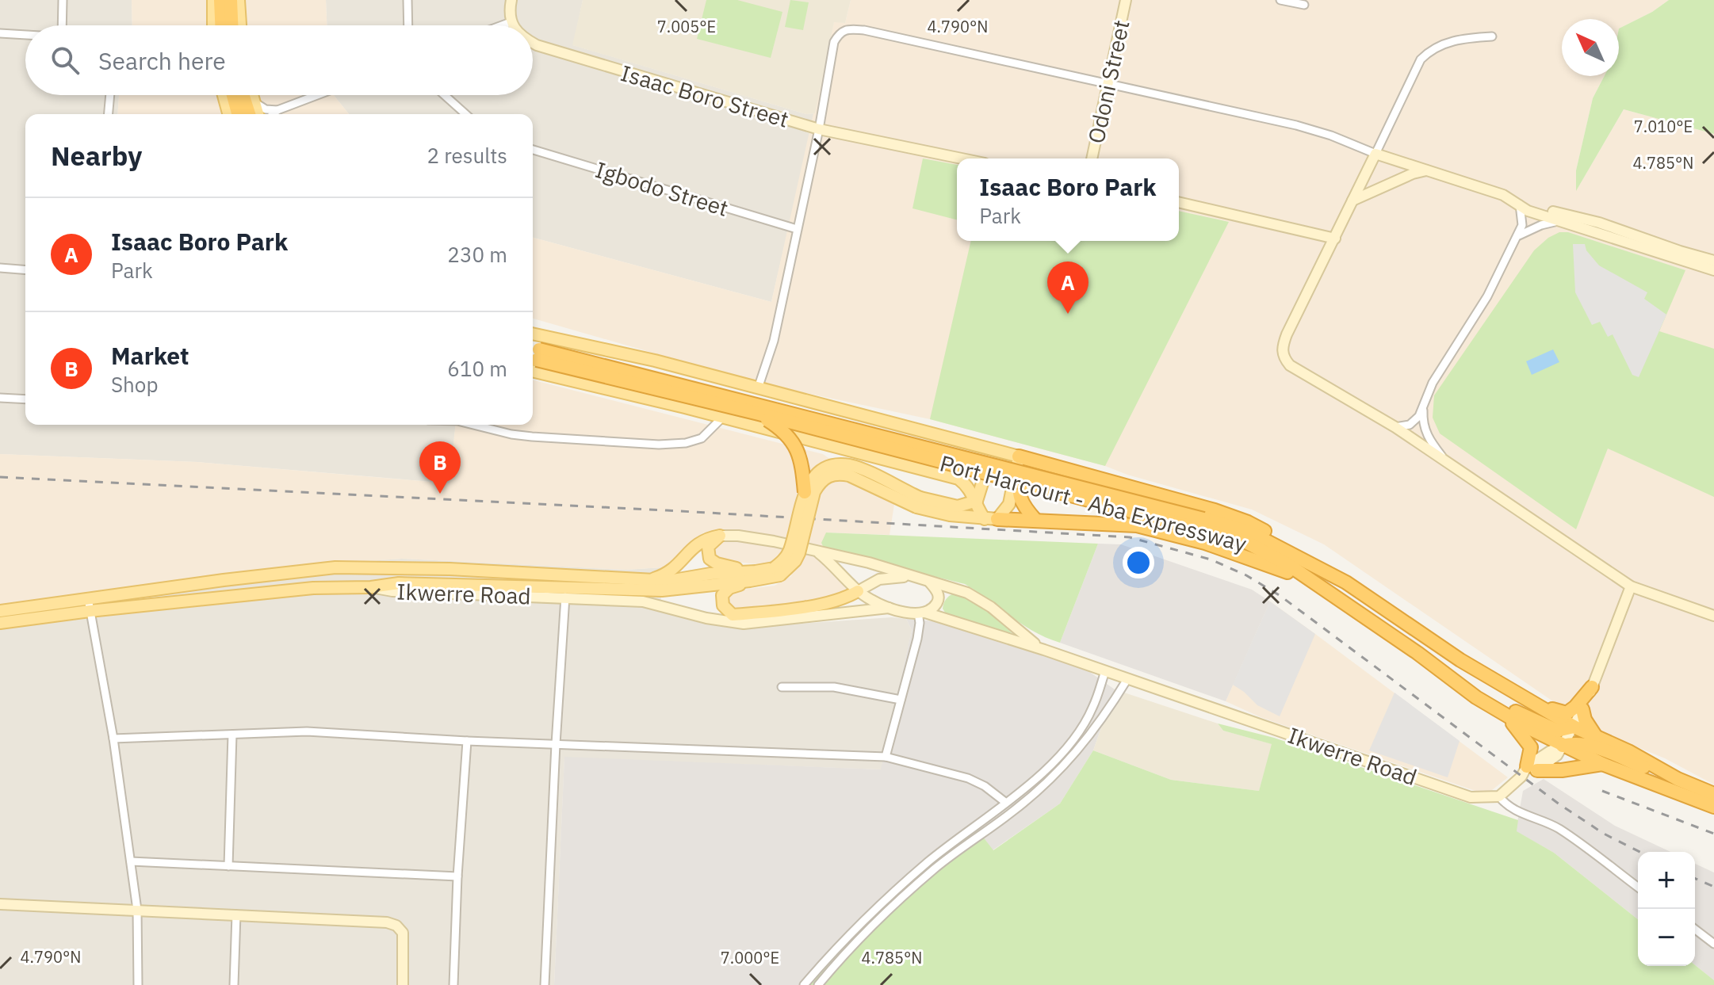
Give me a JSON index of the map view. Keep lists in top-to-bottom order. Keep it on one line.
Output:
{"streets":{"highway":["Port Harcourt - Aba Expressway"],"main road":["Ikwerre Road"],"street":["Odoni Street","Isaac Boro Street","Igbodo Street"]},"north":"top left","page":{"search":"Search here","heading":["Nearby","2 results"],"popup":["Isaac Boro Park","Park"],"list":[{"mark":"A","name":"Isaac Boro Park","note":"Park","value":"230 m"},{"mark":"B","name":"Market","note":"Shop","value":"610 m"}],"pins":["A","B"],"map_buttons":["+","−"]},"coordinates":["7.005°E","4.790°N","7.010°E","4.785°N","7.000°E"]}
